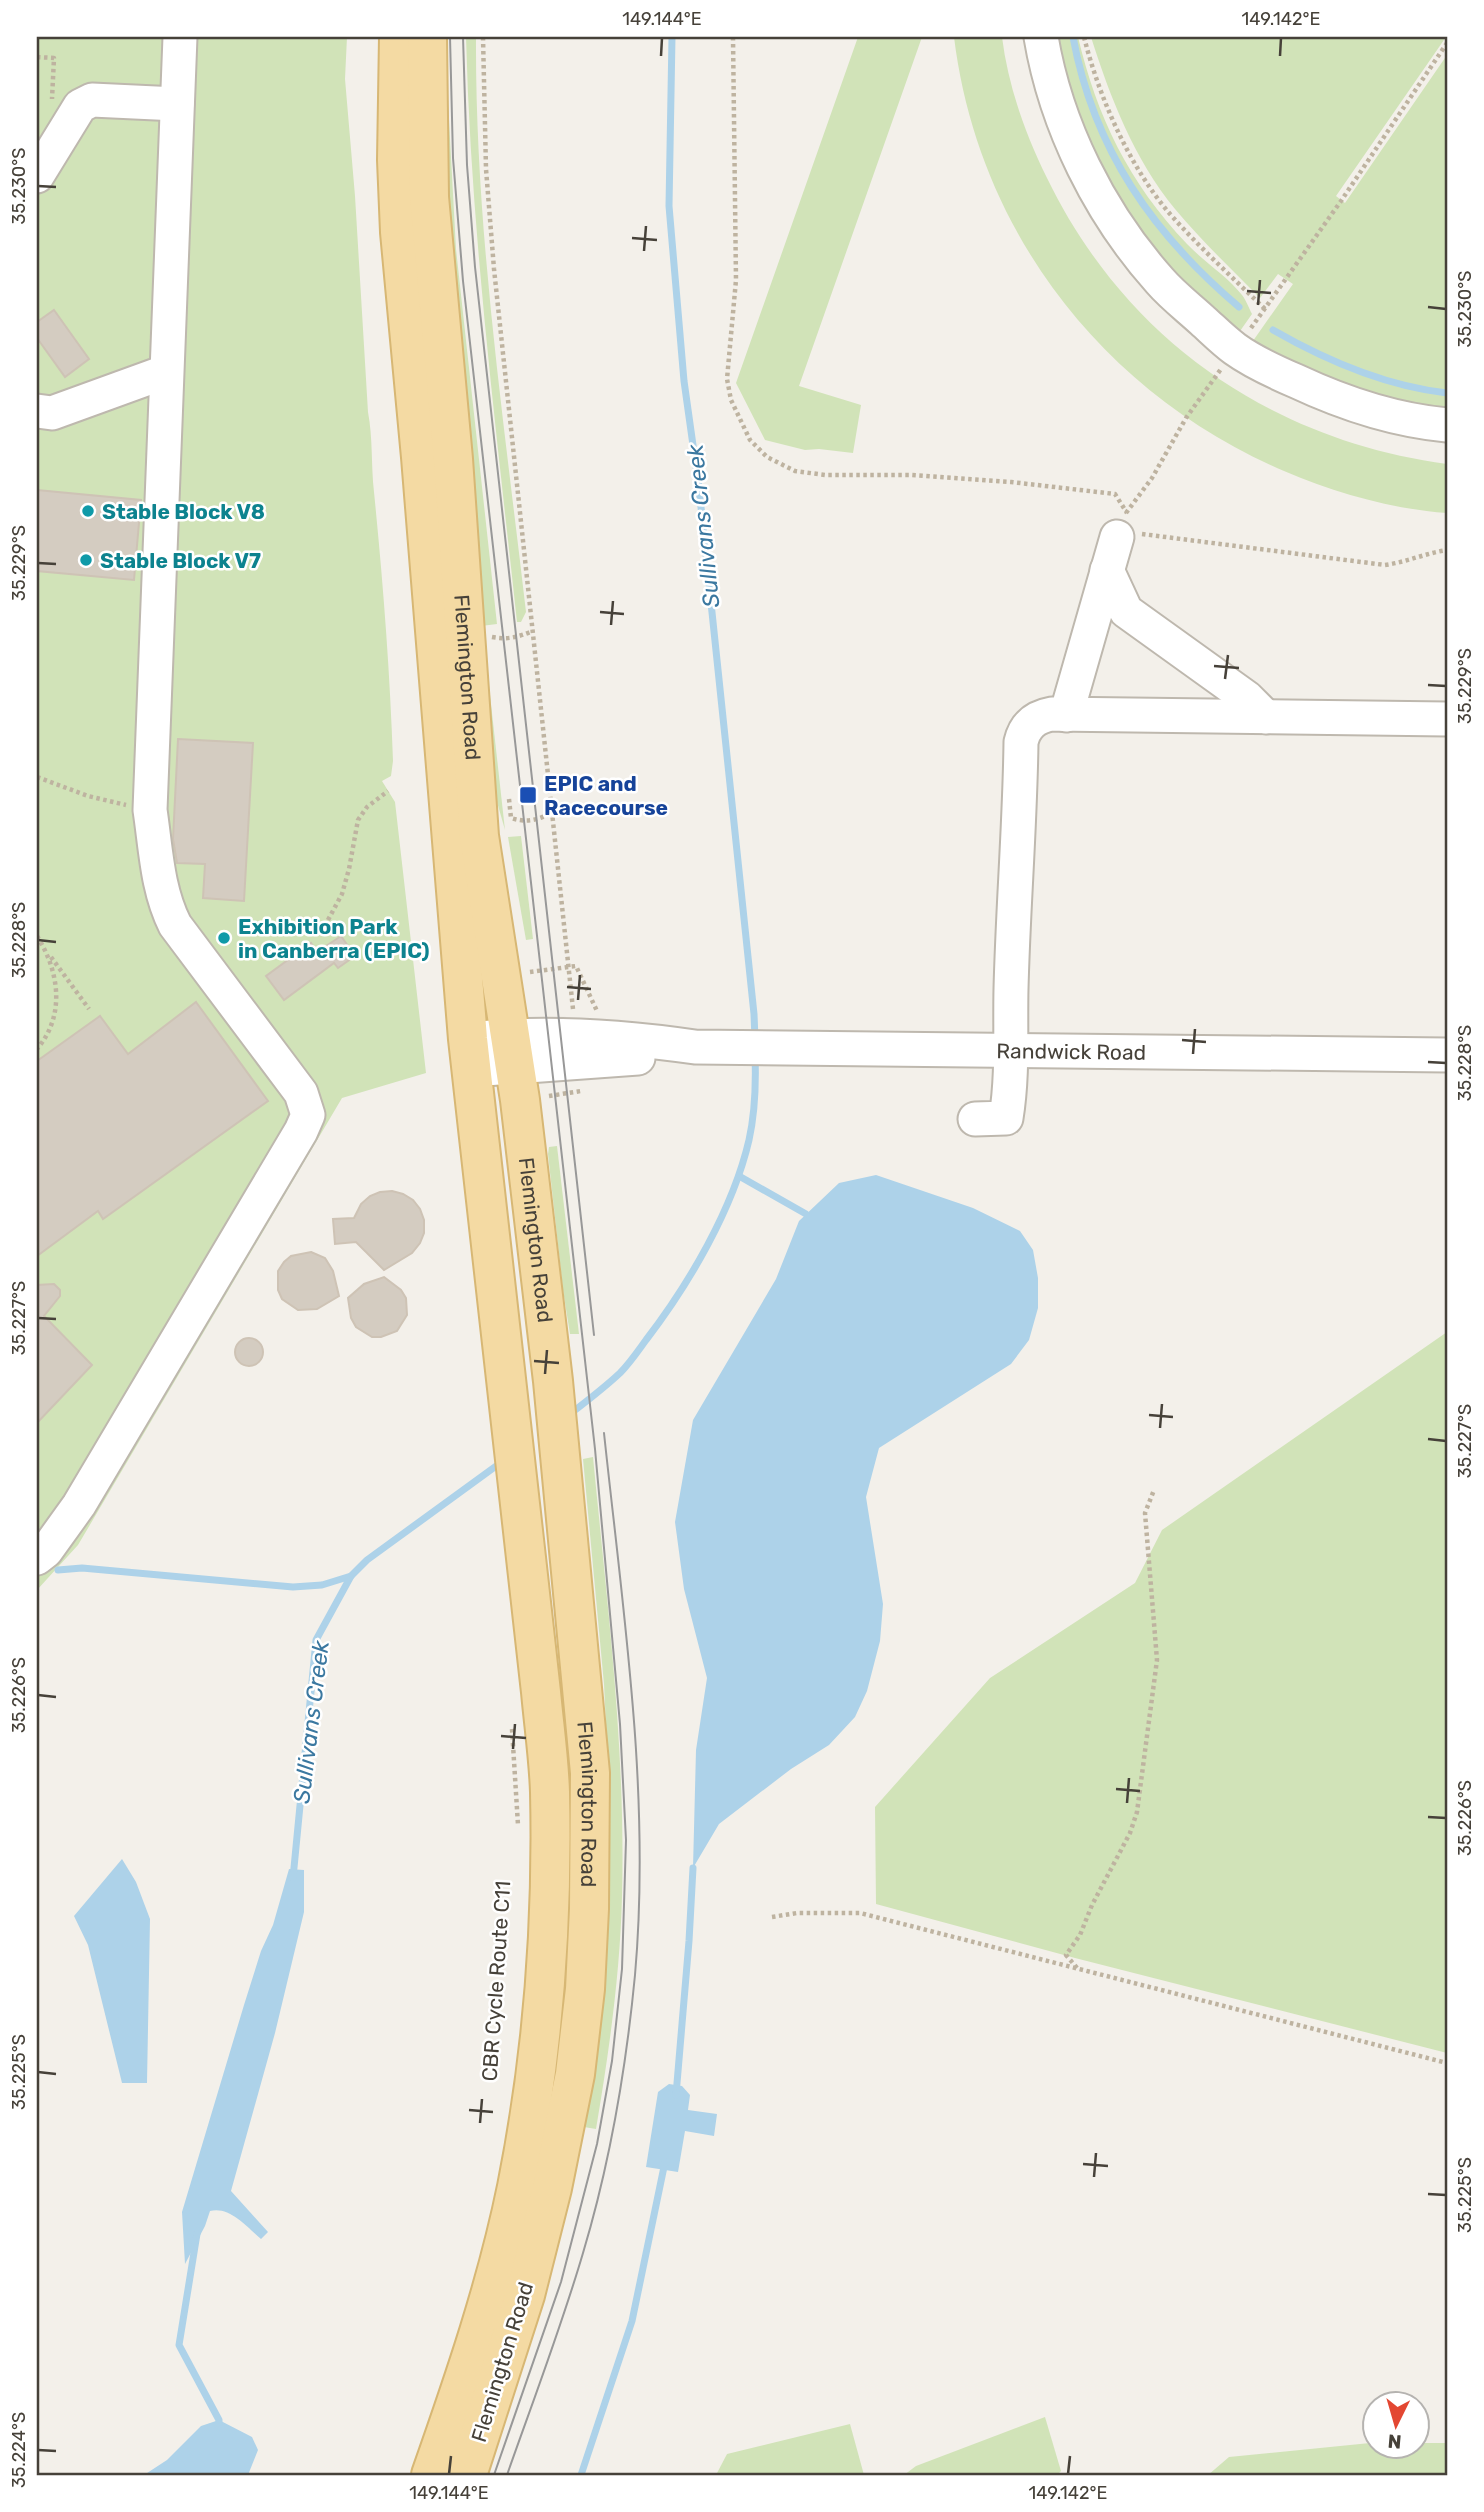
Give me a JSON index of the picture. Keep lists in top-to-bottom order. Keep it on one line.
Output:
{"streets":{"main road":["Flemington Road"],"street":["Randwick Road"]},"crossings":[["Flemington Road","Randwick Road"]],"water":["Sullivans Creek"],"places":{"other":["Stable Block V8","Stable Block V7","Exhibition Park in Canberra (EPIC)"],"transit":["EPIC and Racecourse"]},"north":"bottom","coordinates":["149.144°E","149.142°E","35.230°S","35.229°S","35.228°S","35.227°S","35.226°S","35.225°S","35.224°S"]}
